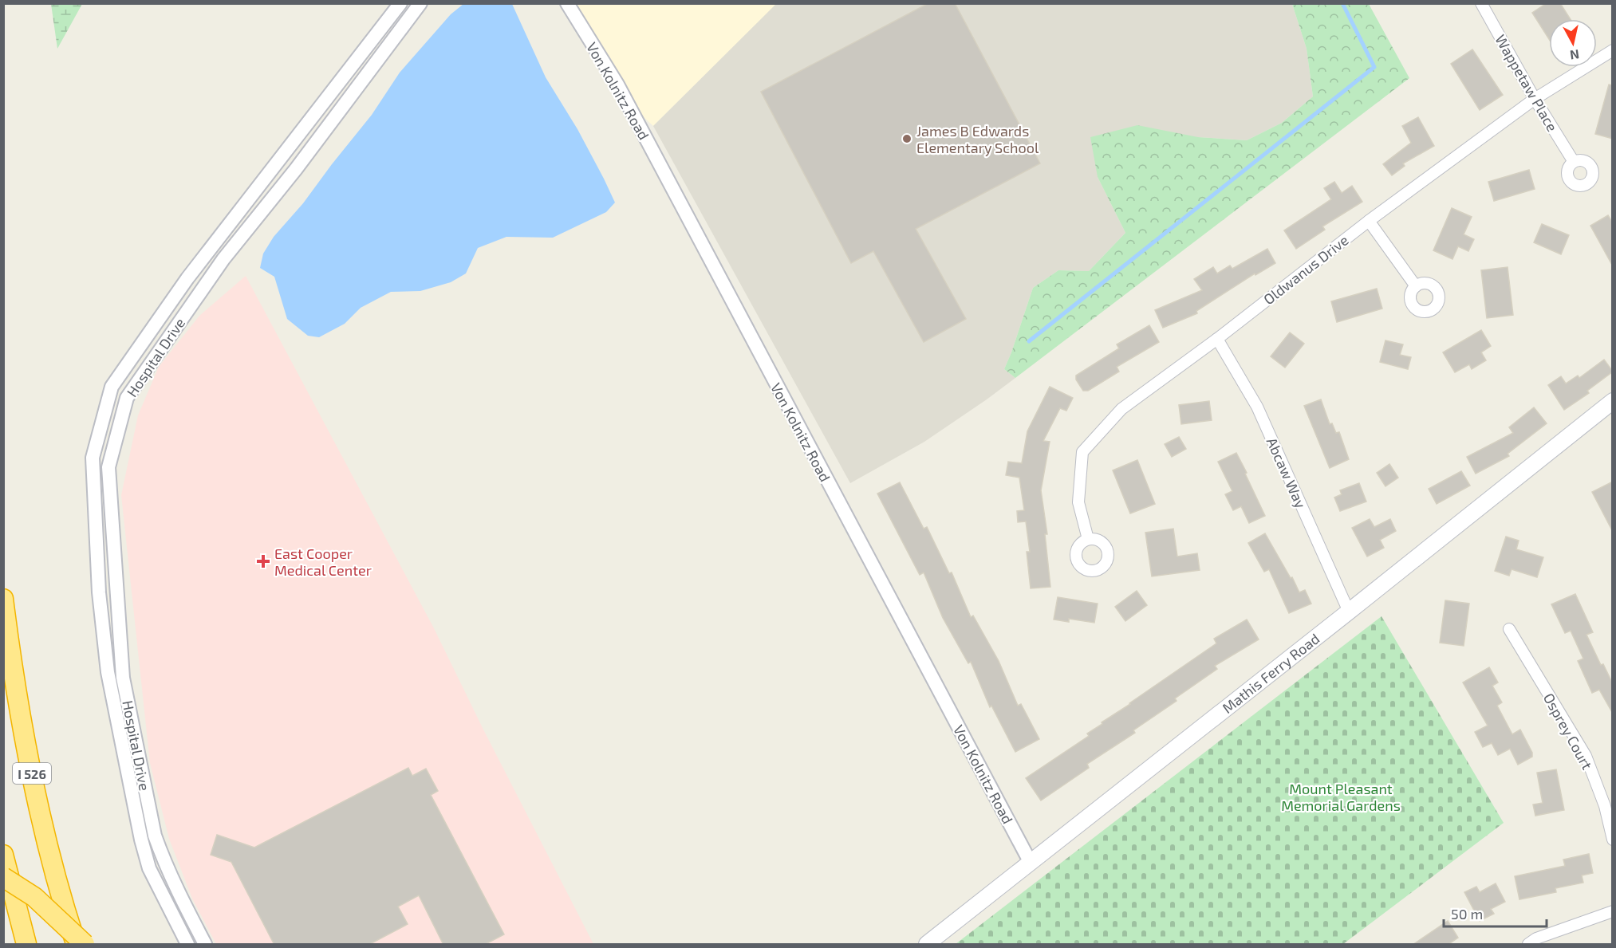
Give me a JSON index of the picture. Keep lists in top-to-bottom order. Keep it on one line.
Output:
{"streets":{"highway":["I 526"],"main road":["Mathis Ferry Road"],"street":["Wappetaw Place","Von Kolnitz Road","Oldwanus Drive","Hospital Drive","Abcaw Way","Osprey Court"]},"crossings":[["Wappetaw Place","Oldwanus Drive"],["Von Kolnitz Road","Mathis Ferry Road"],["Oldwanus Drive","Abcaw Way"],["Abcaw Way","Mathis Ferry Road"]],"parks":["Mount Pleasant Memorial Gardens"],"places":{"other":["James B Edwards Elementary School"],"health":["East Cooper Medical Center"]},"scale_bar":"50 m","north":"bottom"}
